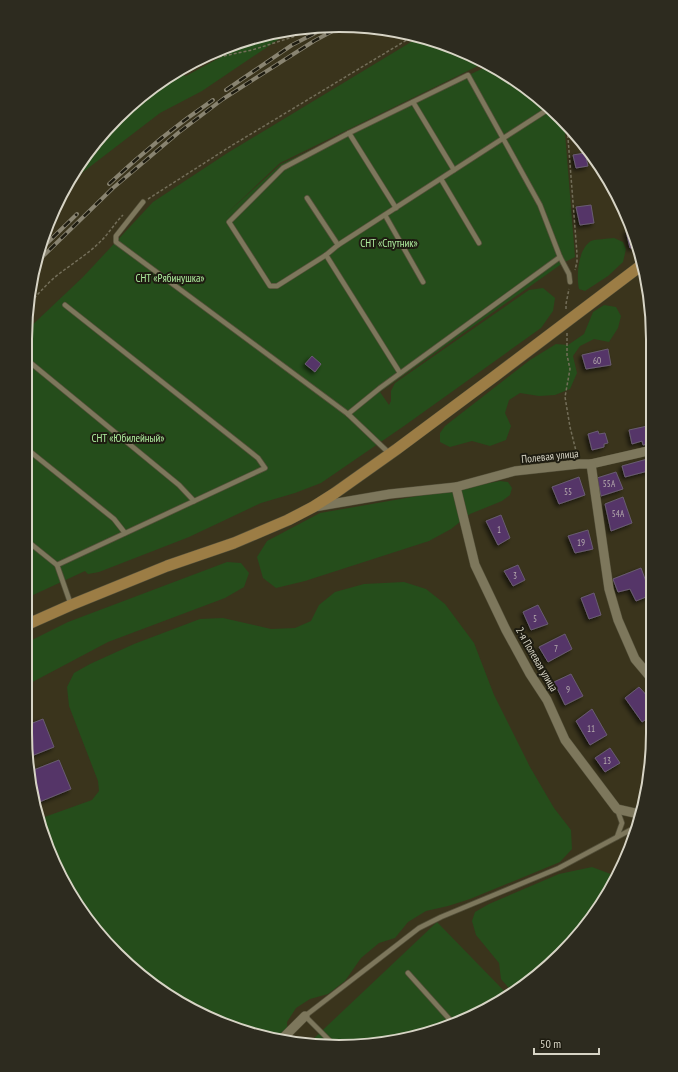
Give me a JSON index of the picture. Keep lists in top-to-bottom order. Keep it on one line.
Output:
{"streets":{"street":["Полевая улица","2-я Полевая улица"]},"crossings":[["Полевая улица","2-я Полевая улица"]],"parks":["СНТ «Спутник»","СНТ «Рябинушка»","СНТ «Юбилейный»"],"house_numbers":["60","55А","55","54А","1","19","3","5","7","9","11","13"],"scale_bar":"50 m"}
